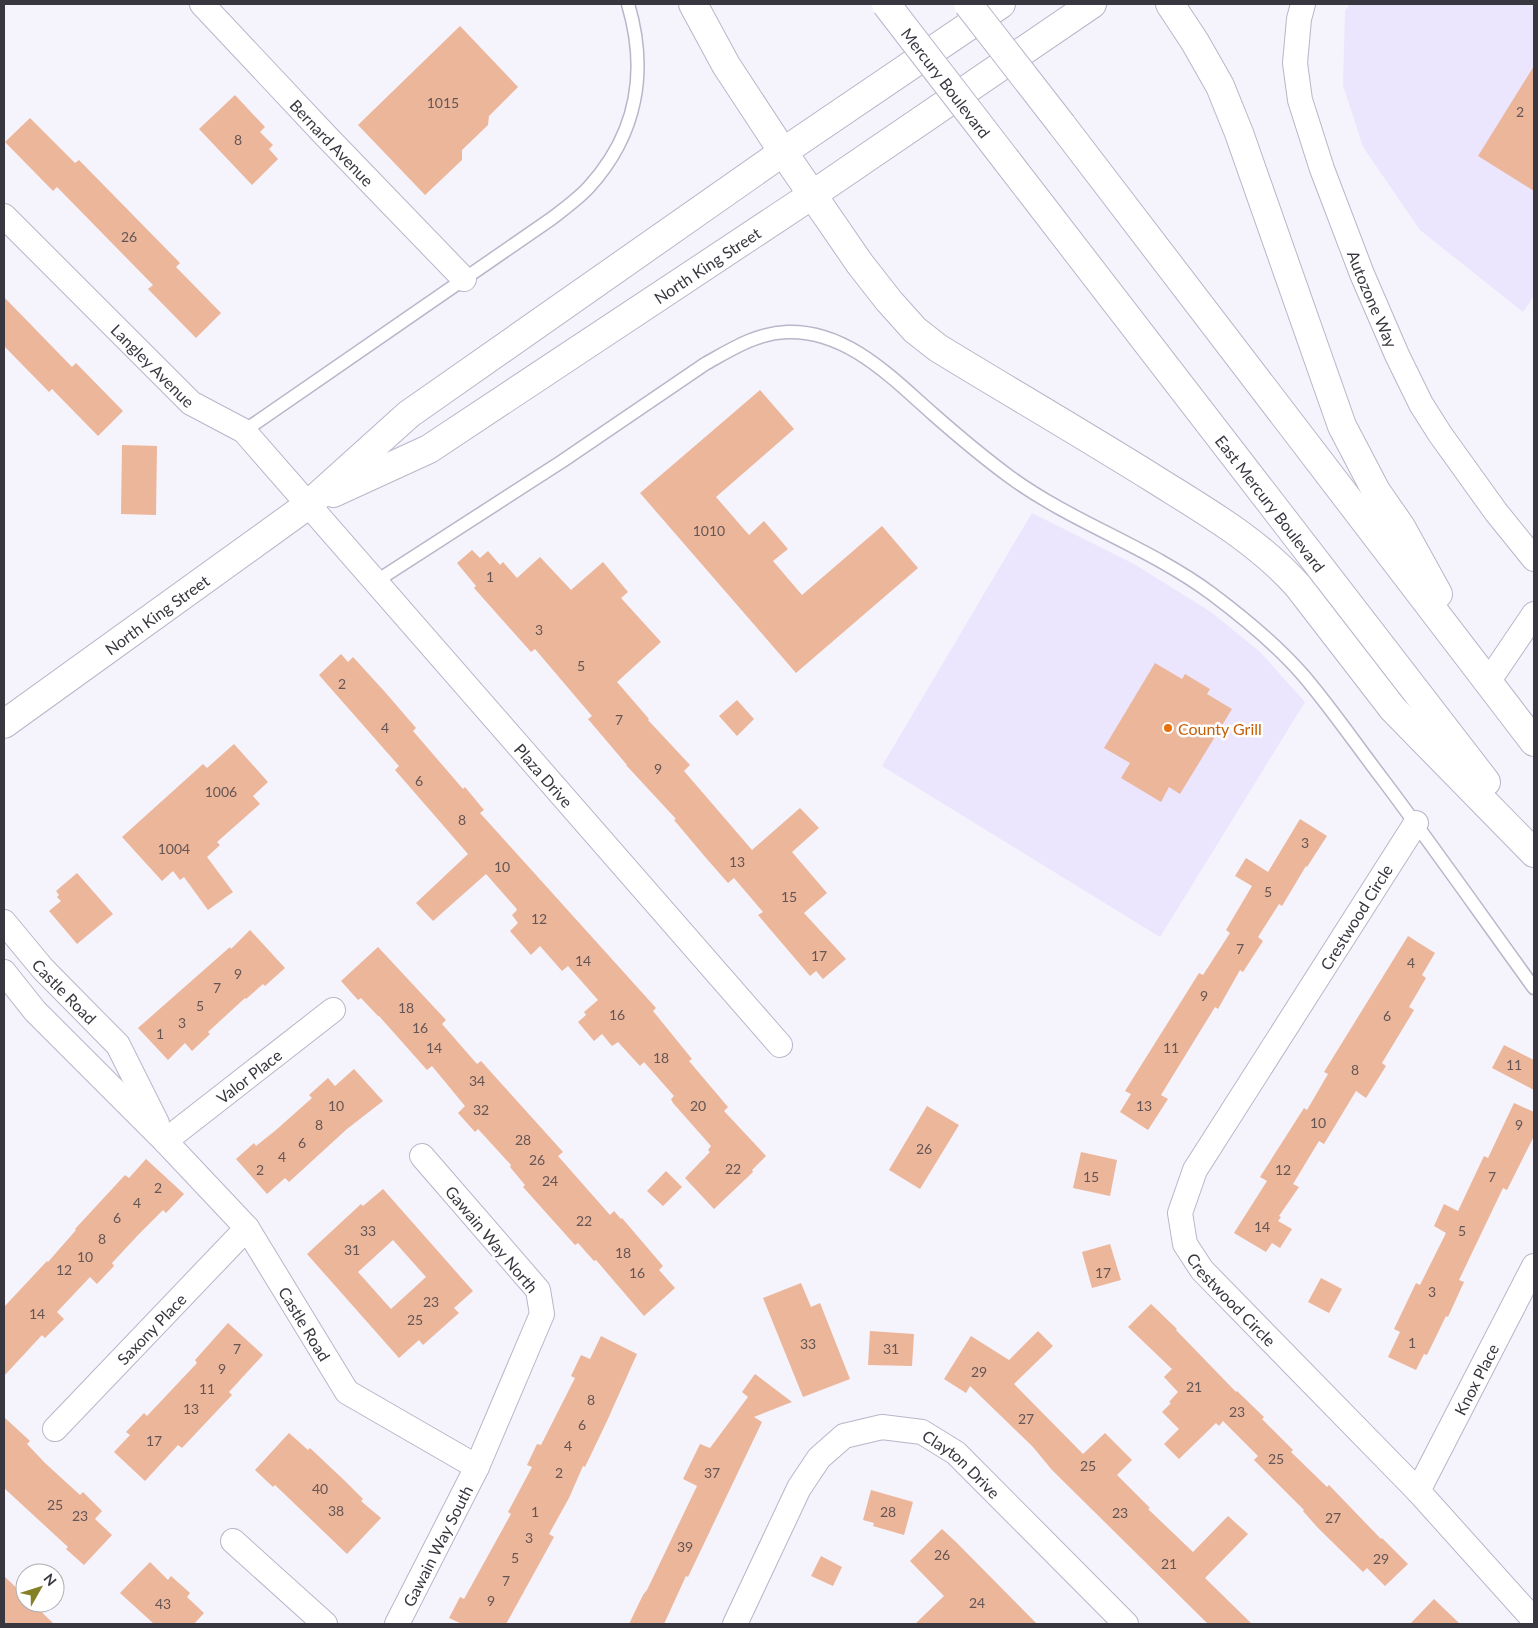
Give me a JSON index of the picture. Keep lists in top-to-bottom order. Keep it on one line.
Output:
{"streets":{"main road":["Mercury Boulevard","North King Street","East Mercury Boulevard"],"street":["Bernard Avenue","Autozone Way","Langley Avenue","Plaza Drive","Crestwood Circle","Castle Road","Valor Place","Gawain Way North","Saxony Place","Knox Place","Clayton Drive","Gawain Way South"]},"crossings":[["Mercury Boulevard","East Mercury Boulevard"],["North King Street","Langley Avenue"],["North King Street","Plaza Drive"],["Langley Avenue","Plaza Drive"],["Crestwood Circle","Knox Place"],["Castle Road","Valor Place"],["Castle Road","Gawain Way North"],["Castle Road","Saxony Place"],["Castle Road","Gawain Way South"],["Gawain Way North","Gawain Way South"]],"places":["County Grill"],"house_numbers":["1015","2","8","26","1010","1","3","5","2","7","4","9","6","1006","8","3","1004","13","10","5","15","12","7","17","14","4","9","7","9","5","18","16","6","3","16","1","14","11","18","11","8","34","10","20","13","32","10","8","9","28","6","26","4","26","22","2","12","15","7","24","2","4","6","22","14","33","5","8","31","18","10","12","16","17","3","23","14","25","1","33","7","31","9","29","21","11","8","13","23","27","6","17","4","25","25","2","37","40","25","38","1","28","23","23","27","3","39","26","5","29","21","7","9","24","43"],"north":"top right"}
